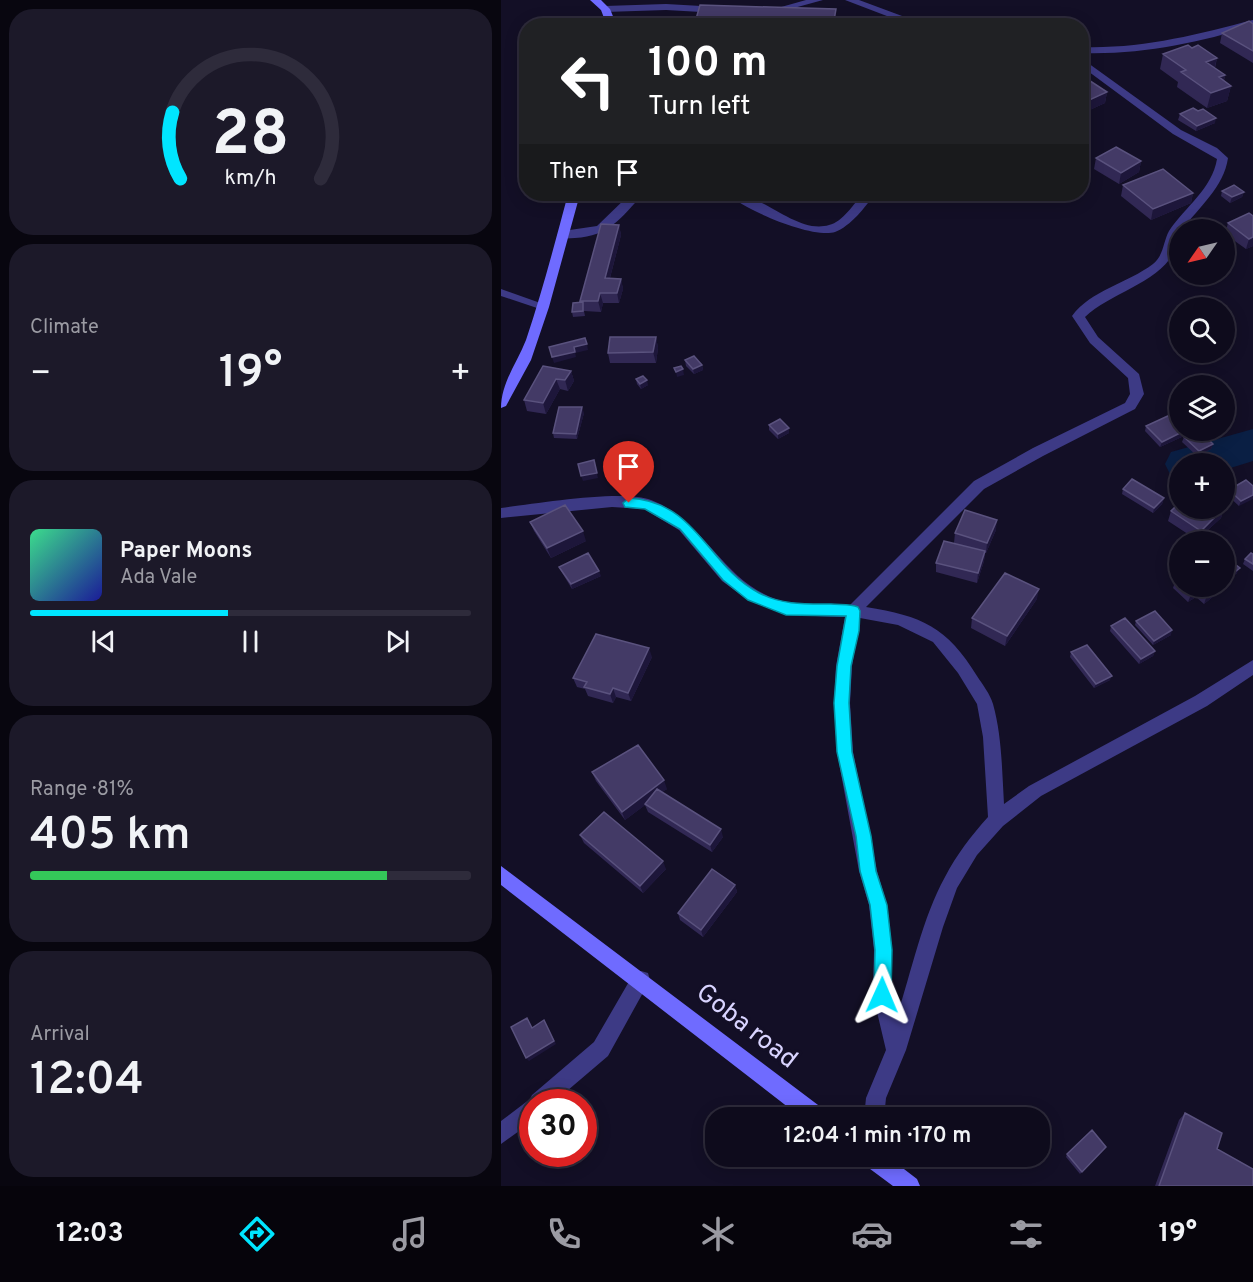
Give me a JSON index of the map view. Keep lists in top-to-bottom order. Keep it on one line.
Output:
{"streets":{"street":["Goba road"]},"north":"bottom left","page":{"turn":["100 m","Turn left"],"then":"Then","map_buttons":["+","−"],"tile":["Climate",["Range · 81%","405 km"],["Arrival","12:04"]],"heat":["−","19°","+"],"song":["Paper Moons","Ada Vale"],"limit":"30","trip":"12:04 · 1 min · 170 m","tabs":["12:03","19°"],"gauge":["28","km/h"]}}
